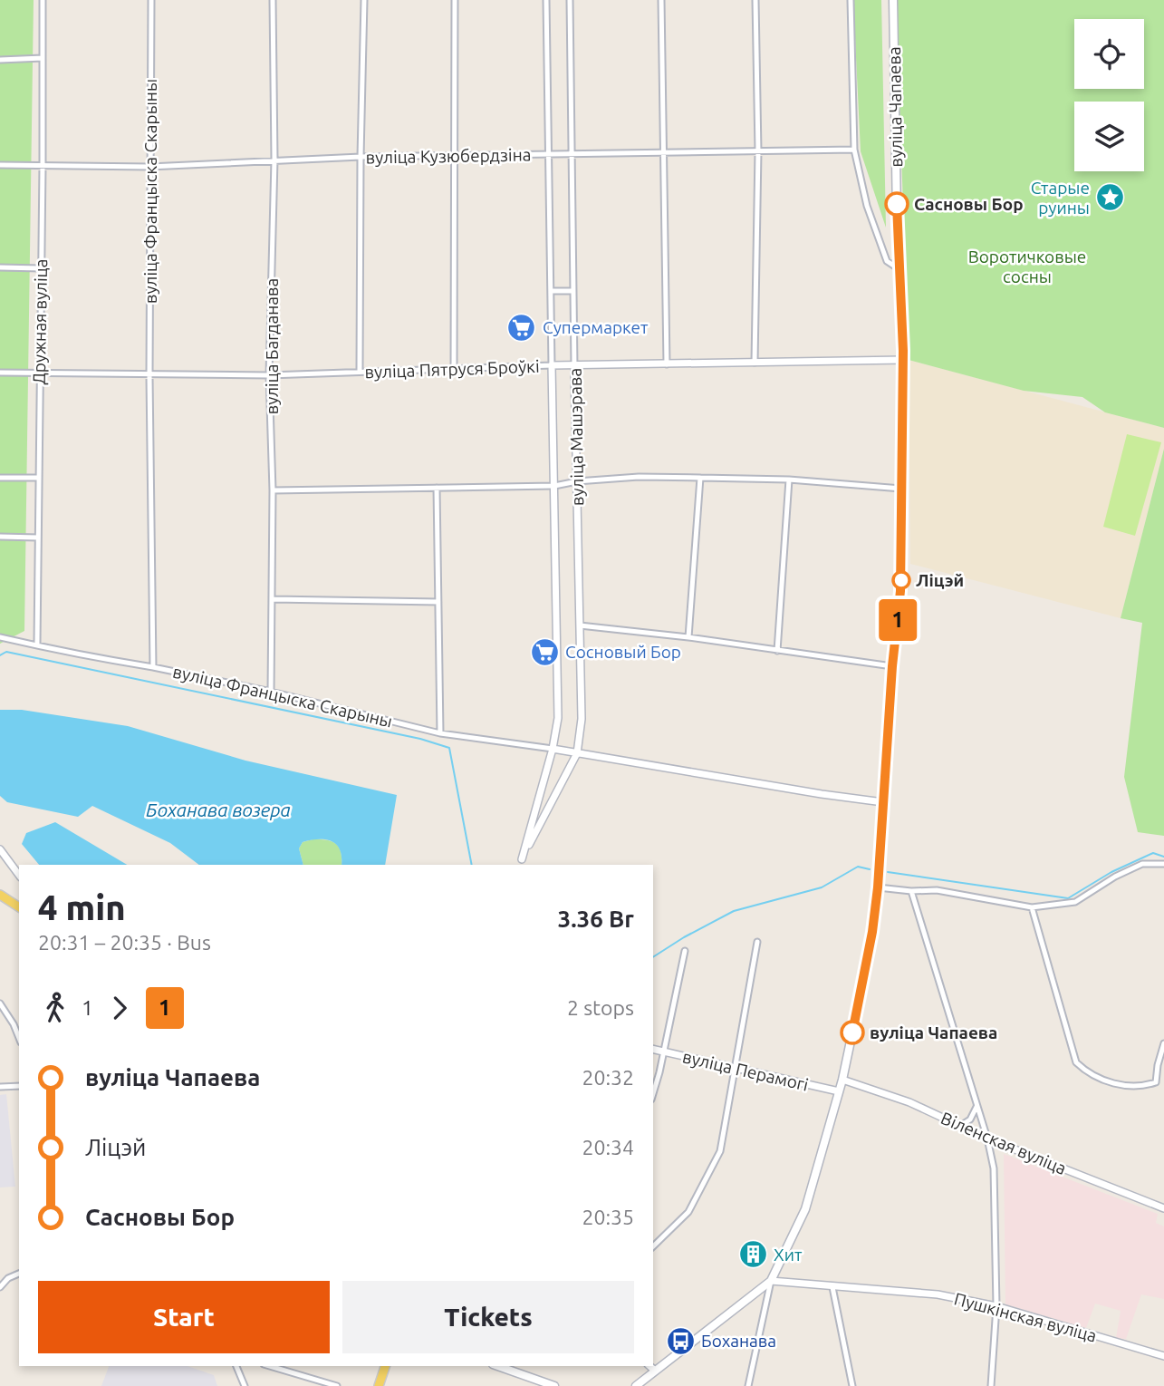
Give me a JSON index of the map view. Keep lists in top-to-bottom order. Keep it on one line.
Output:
{"streets":{"main road":["вуліца Чапаева"],"street":["вуліца Кузюбердзіна","вуліца Францыска Скарыны","Дружная вуліца","вуліца Багданава","вуліца Пятруся Броўкі","вуліца Машэрава","вуліца Перамогі","Віленская вуліца","Пушкінская вуліца"]},"crossings":[["вуліца Чапаева","вуліца Францыска Скарыны"],["вуліца Чапаева","вуліца Пятруся Броўкі"],["вуліца Чапаева","вуліца Перамогі"],["вуліца Чапаева","Віленская вуліца"],["вуліца Чапаева","Пушкінская вуліца"],["вуліца Кузюбердзіна","вуліца Францыска Скарыны"],["вуліца Кузюбердзіна","Дружная вуліца"],["вуліца Кузюбердзіна","вуліца Багданава"],["вуліца Кузюбердзіна","вуліца Машэрава"],["вуліца Францыска Скарыны","вуліца Багданава"],["вуліца Францыска Скарыны","вуліца Пятруся Броўкі"],["вуліца Францыска Скарыны","вуліца Машэрава"],["Дружная вуліца","вуліца Пятруся Броўкі"],["вуліца Багданава","вуліца Пятруся Броўкі"],["вуліца Пятруся Броўкі","вуліца Машэрава"]],"water":["Боханава возера"],"parks":["Воротичковые сосны"],"places":{"place":["Старые руины"],"other":["Сасновы Бор","Ліцэй","вуліца Чапаева"],"supermarket":["Супермаркет","Сосновый Бор"],"building":["Хит"],"bus stop":["Боханава"]},"lines":["bus line 1"],"page":{"on_map":"1","heading":["4 min","20:31 – 20:35 · Bus","3.36 Br"],"legs":["1","1","2 stops"],"list":[{"name":"вуліца Чапаева","value":"20:32"},{"name":"Ліцэй","value":"20:34"},{"name":"Сасновы Бор","value":"20:35"}],"buttons":["Start","Tickets"]}}
